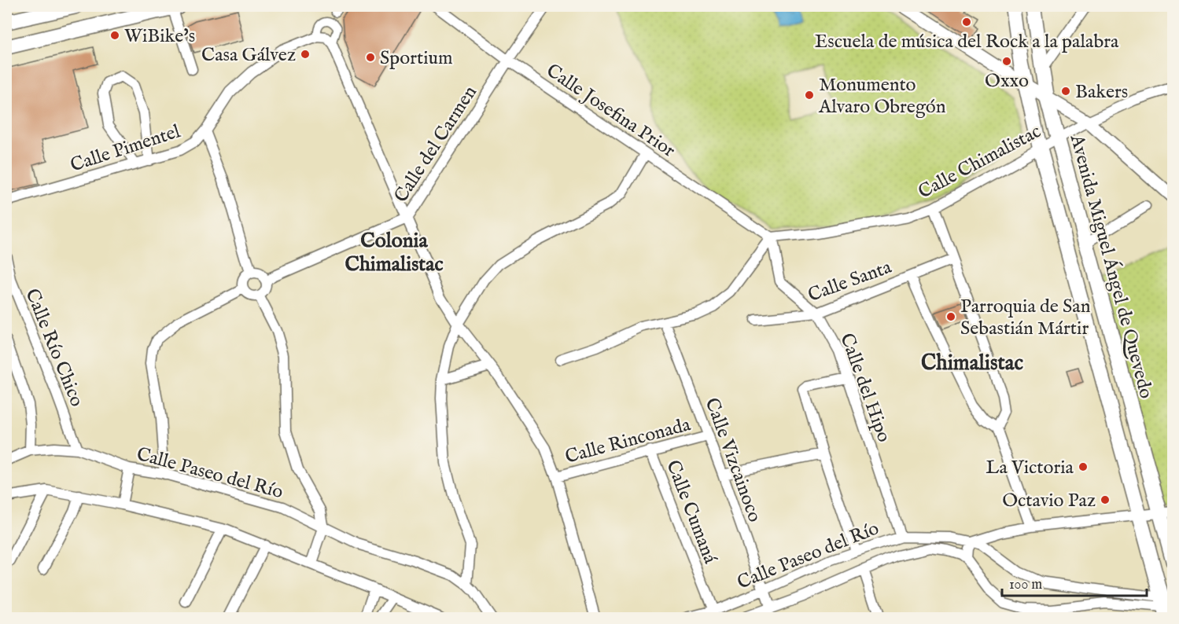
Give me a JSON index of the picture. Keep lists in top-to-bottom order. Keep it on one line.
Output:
{"streets":{"main road":["Avenida Miguel Ángel de Quevedo"],"street":["Calle Josefina Prior","Calle del Carmen","Calle Pimentel","Calle Chimalistac","Calle Santa","Calle Río Chico","Calle del Hipo","Calle Rinconada","Calle Vizcainoco","Calle Paseo del Río","Calle Cumaná"]},"crossings":[["Calle Josefina Prior","Calle del Carmen"],["Calle Josefina Prior","Calle Chimalistac"],["Calle Josefina Prior","Calle del Hipo"],["Calle del Carmen","Calle Pimentel"],["Calle Chimalistac","Avenida Miguel Ángel de Quevedo"],["Calle Chimalistac","Calle del Hipo"],["Avenida Miguel Ángel de Quevedo","Calle Paseo del Río"],["Calle Santa","Calle del Hipo"],["Calle Río Chico","Calle Paseo del Río"],["Calle del Hipo","Calle Paseo del Río"],["Calle Rinconada","Calle Vizcainoco"],["Calle Rinconada","Calle Cumaná"],["Calle Vizcainoco","Calle Paseo del Río"],["Calle Paseo del Río","Calle Cumaná"]],"districts":["Colonia Chimalistac","Chimalistac"],"places":["Escuela de música del Rock a la palabra","WiBike's","Casa Gálvez","Sportium","Oxxo","Bakers","Monumento Alvaro Obregón","Parroquia de San Sebastián Mártir","La Victoria","Octavio Paz"],"scale_bar":"100 m"}
